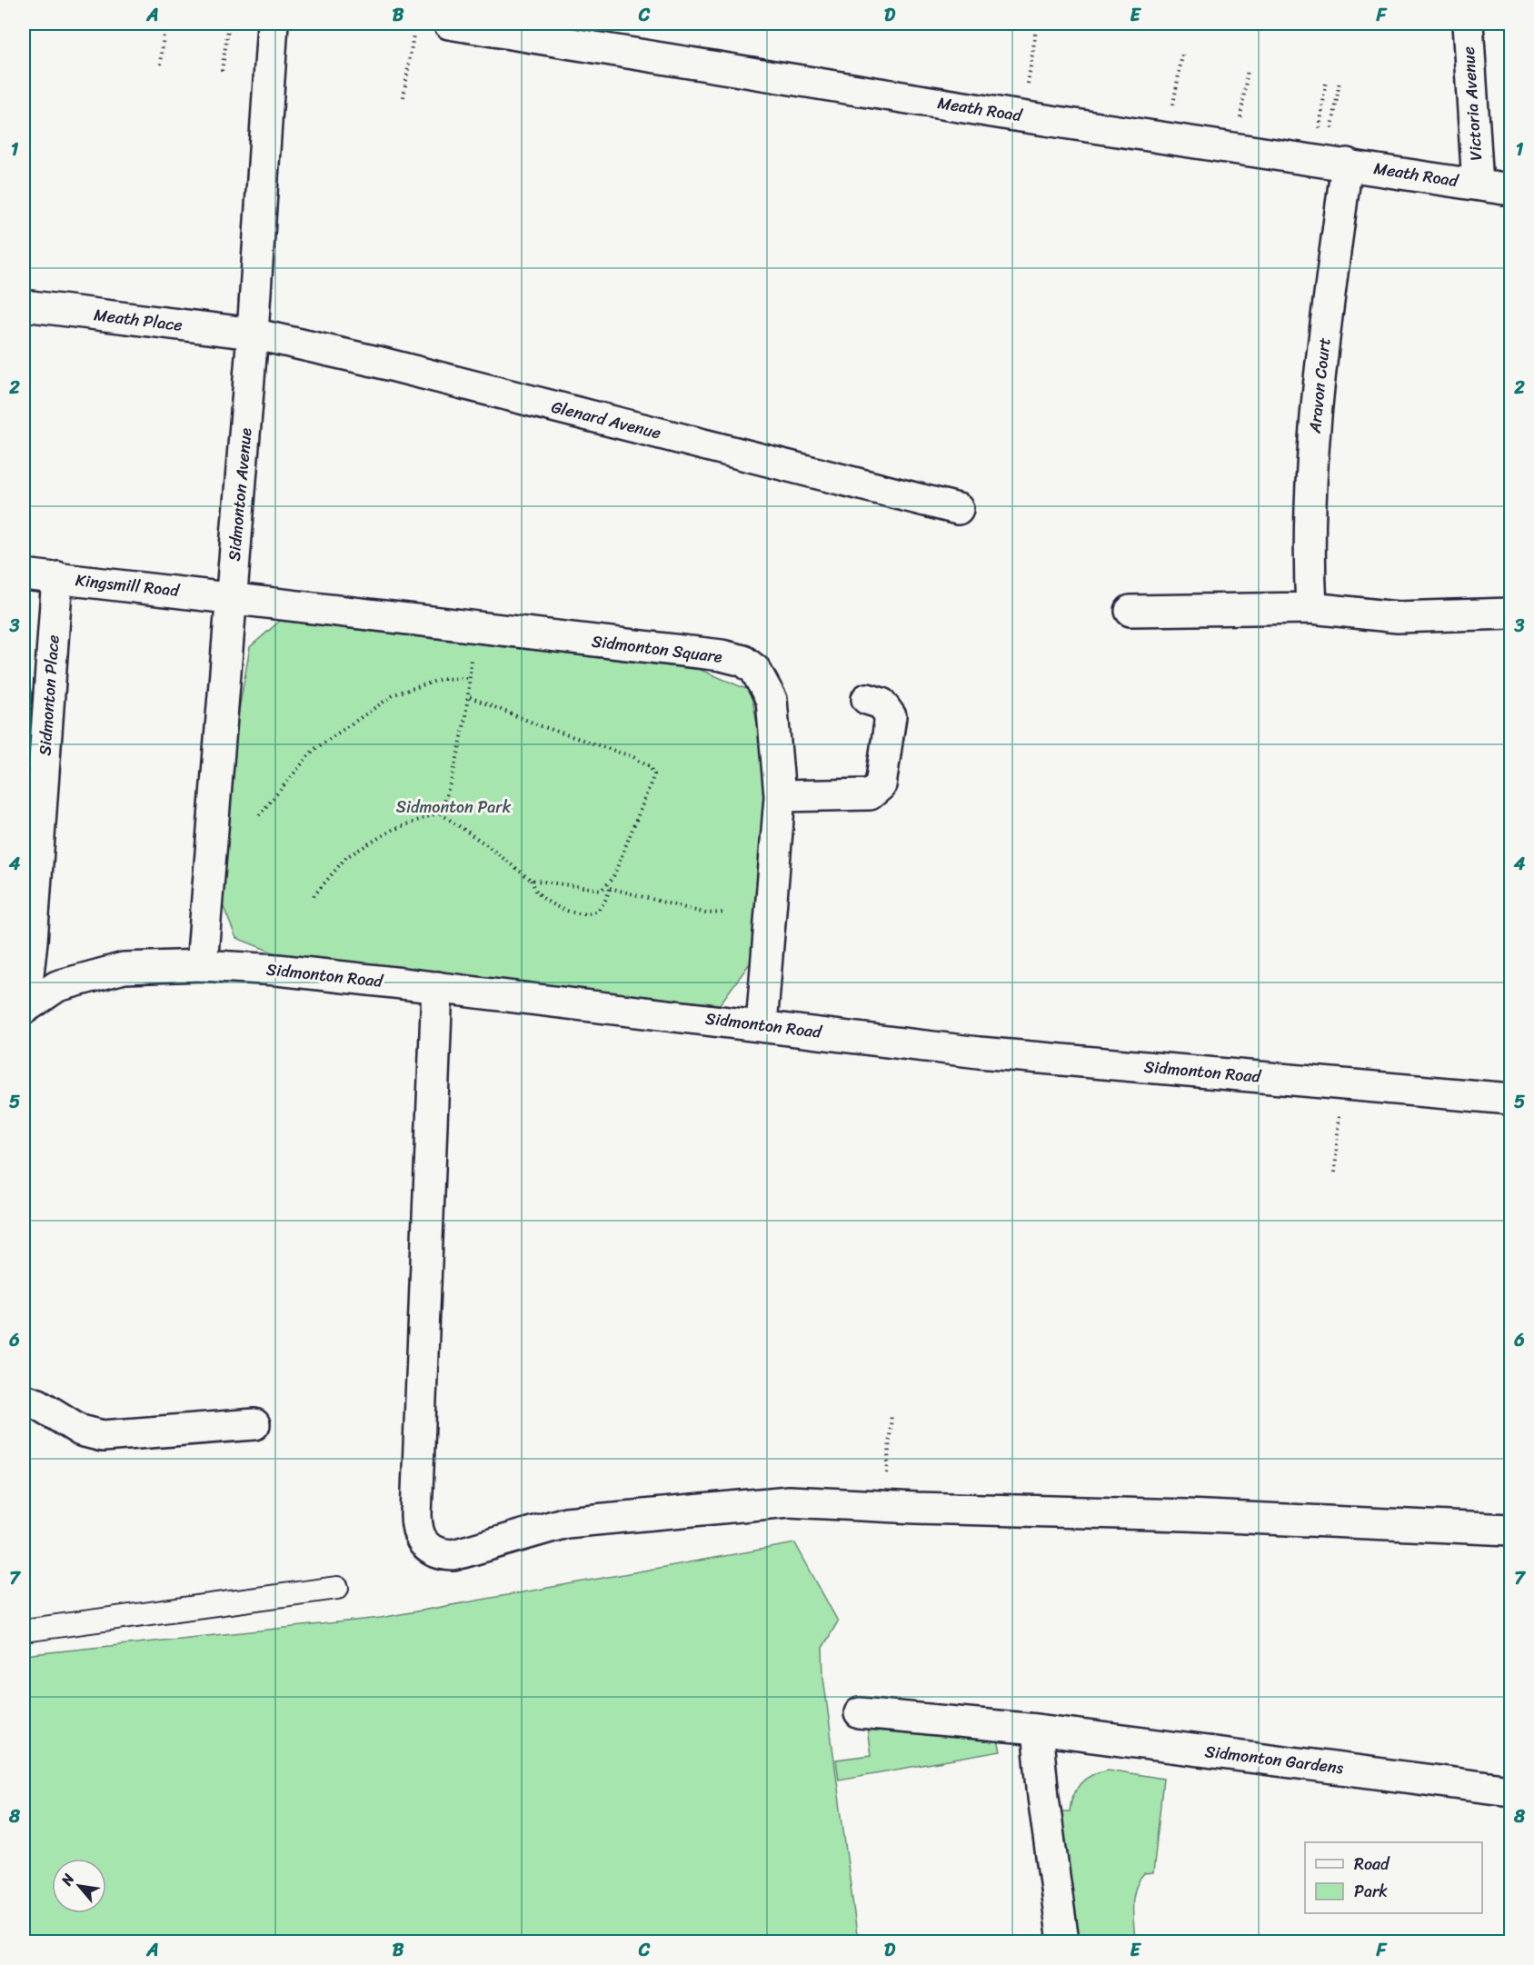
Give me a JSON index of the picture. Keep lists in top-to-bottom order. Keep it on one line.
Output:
{"streets":{"street":["Victoria Avenue","Meath Road","Meath Place","Aravon Court","Glenard Avenue","Sidmonton Avenue","Kingsmill Road","Sidmonton Square","Sidmonton Place","Sidmonton Road","Sidmonton Gardens"]},"crossings":[["Victoria Avenue","Meath Road"],["Meath Road","Aravon Court"],["Meath Place","Glenard Avenue"],["Meath Place","Sidmonton Avenue"],["Glenard Avenue","Sidmonton Avenue"],["Sidmonton Avenue","Kingsmill Road"],["Sidmonton Avenue","Sidmonton Square"],["Sidmonton Avenue","Sidmonton Road"],["Kingsmill Road","Sidmonton Square"],["Kingsmill Road","Sidmonton Place"],["Sidmonton Square","Sidmonton Road"],["Sidmonton Place","Sidmonton Road"]],"parks":["Sidmonton Park"],"legend":["Road","Park"],"north":"top left","grid":{"columns":["A","B","C","D","E","F"],"rows":["1","2","3","4","5","6","7","8"]}}
